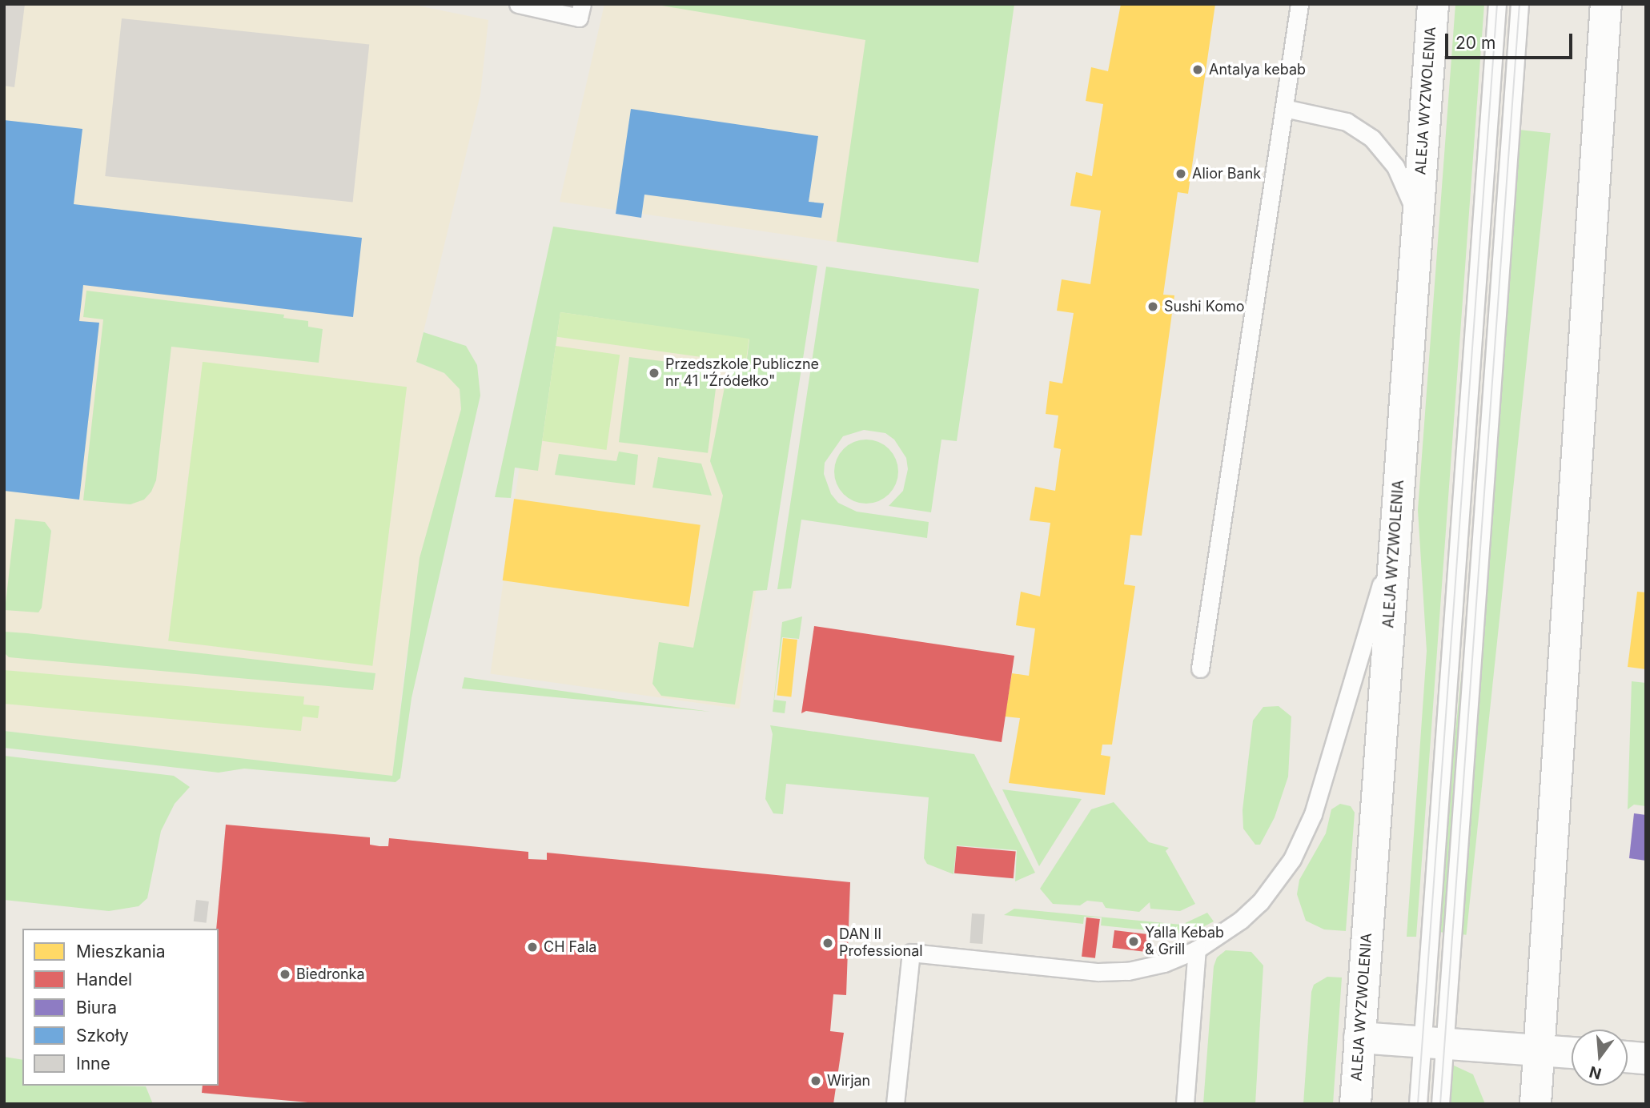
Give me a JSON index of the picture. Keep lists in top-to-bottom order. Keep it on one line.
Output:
{"streets":{"street":["ALEJA WYZWOLENIA"]},"places":["Antalya kebab","Alior Bank","Sushi Komo","Przedszkole Publiczne nr 41 \"Źródełko\"","Yalla Kebab & Grill","DAN II Professional","CH Fala","Biedronka","Wirjan"],"legend":["Mieszkania","Handel","Biura","Szkoły","Inne"],"scale_bar":"20 m","north":"bottom"}
